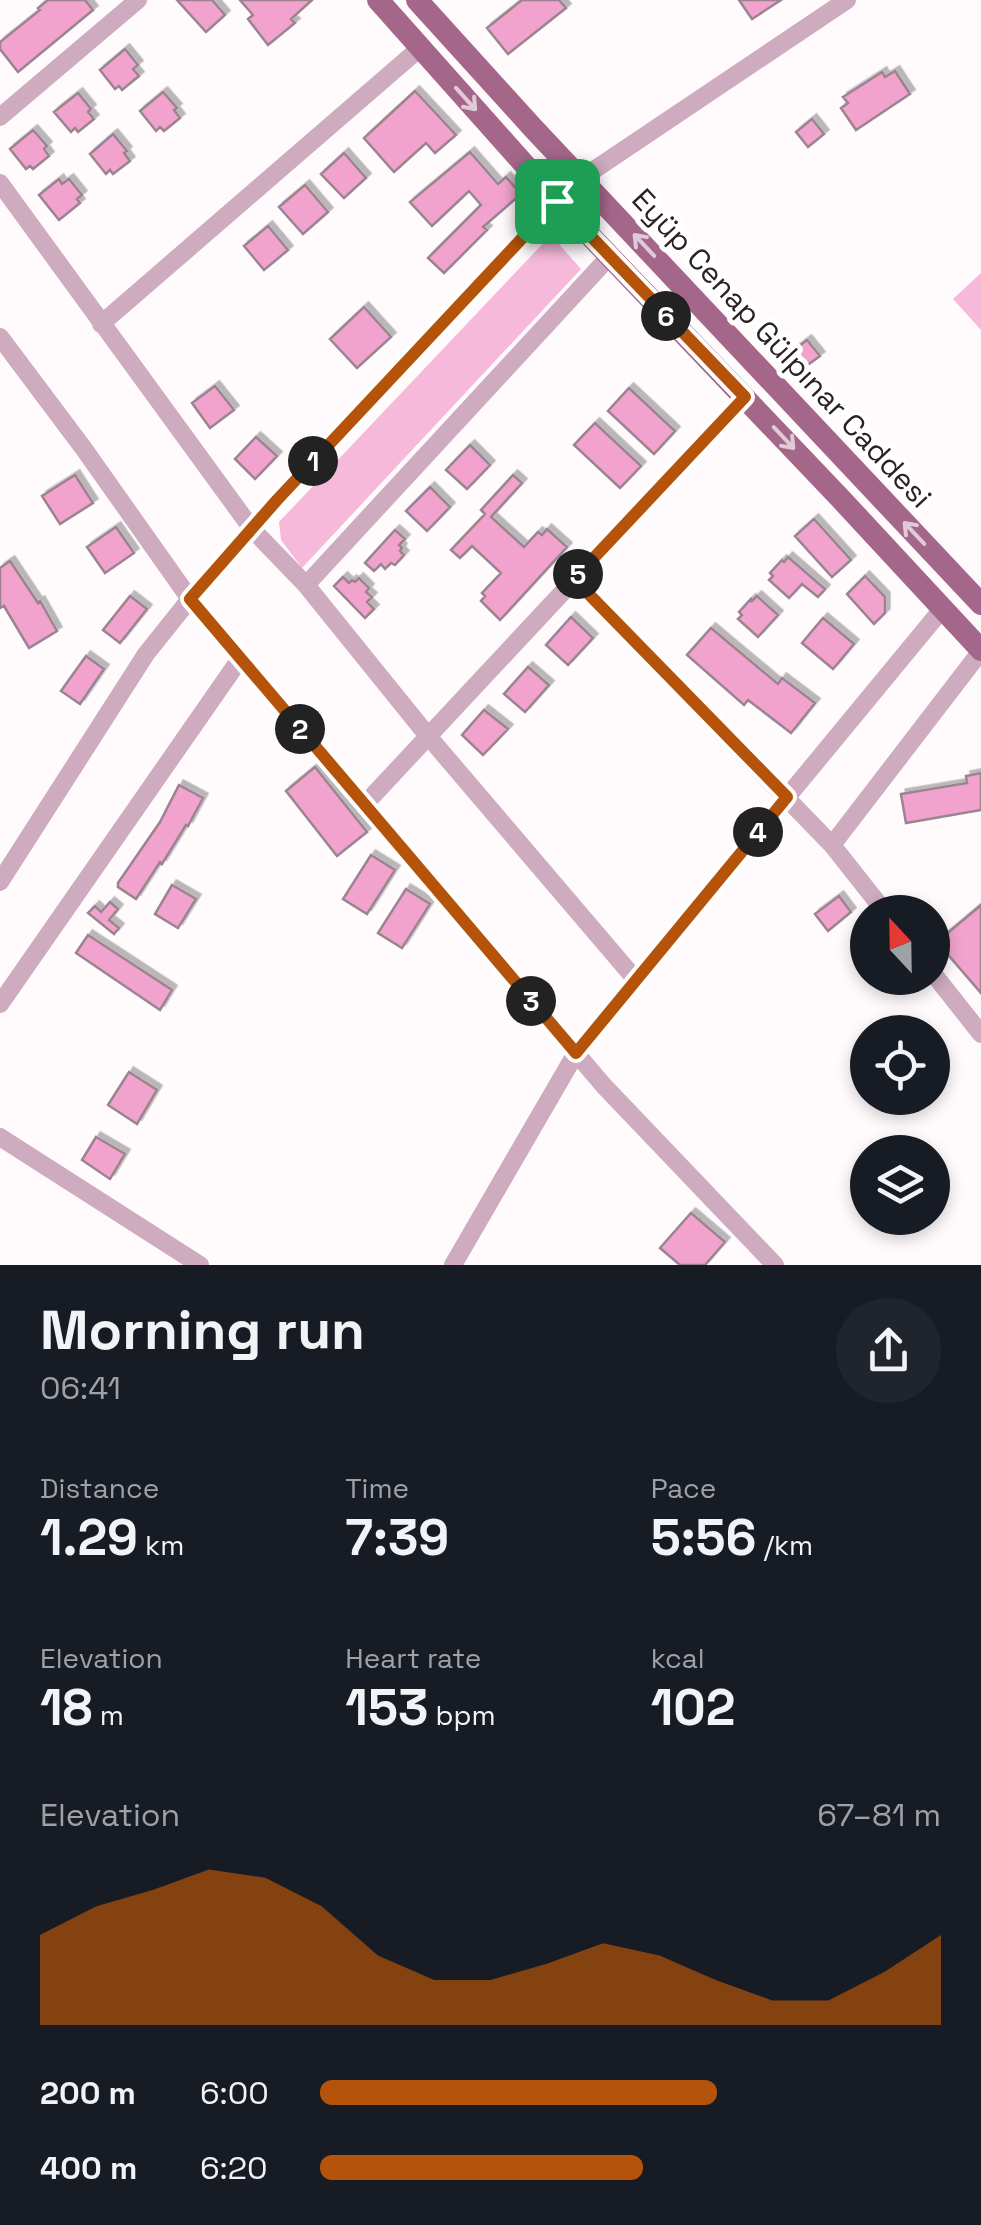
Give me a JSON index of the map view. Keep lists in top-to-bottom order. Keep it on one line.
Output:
{"streets":{"main road":["Eyüp Cenap Gülpınar Caddesi"]},"north":"top","page":{"pins":["6","1","5","2","4","3"],"heading":["Morning run","06:41"],"stats":[["Distance","1.29 km"],["Time","7:39"],["Pace","5:56 /km"],["Elevation","18 m"],["Heart rate","153 bpm"],["kcal","102"]],"chart":["Elevation","67–81 m"],"list":[{"name":"200 m","note":"6:00"},{"name":"400 m","note":"6:20"}]}}
